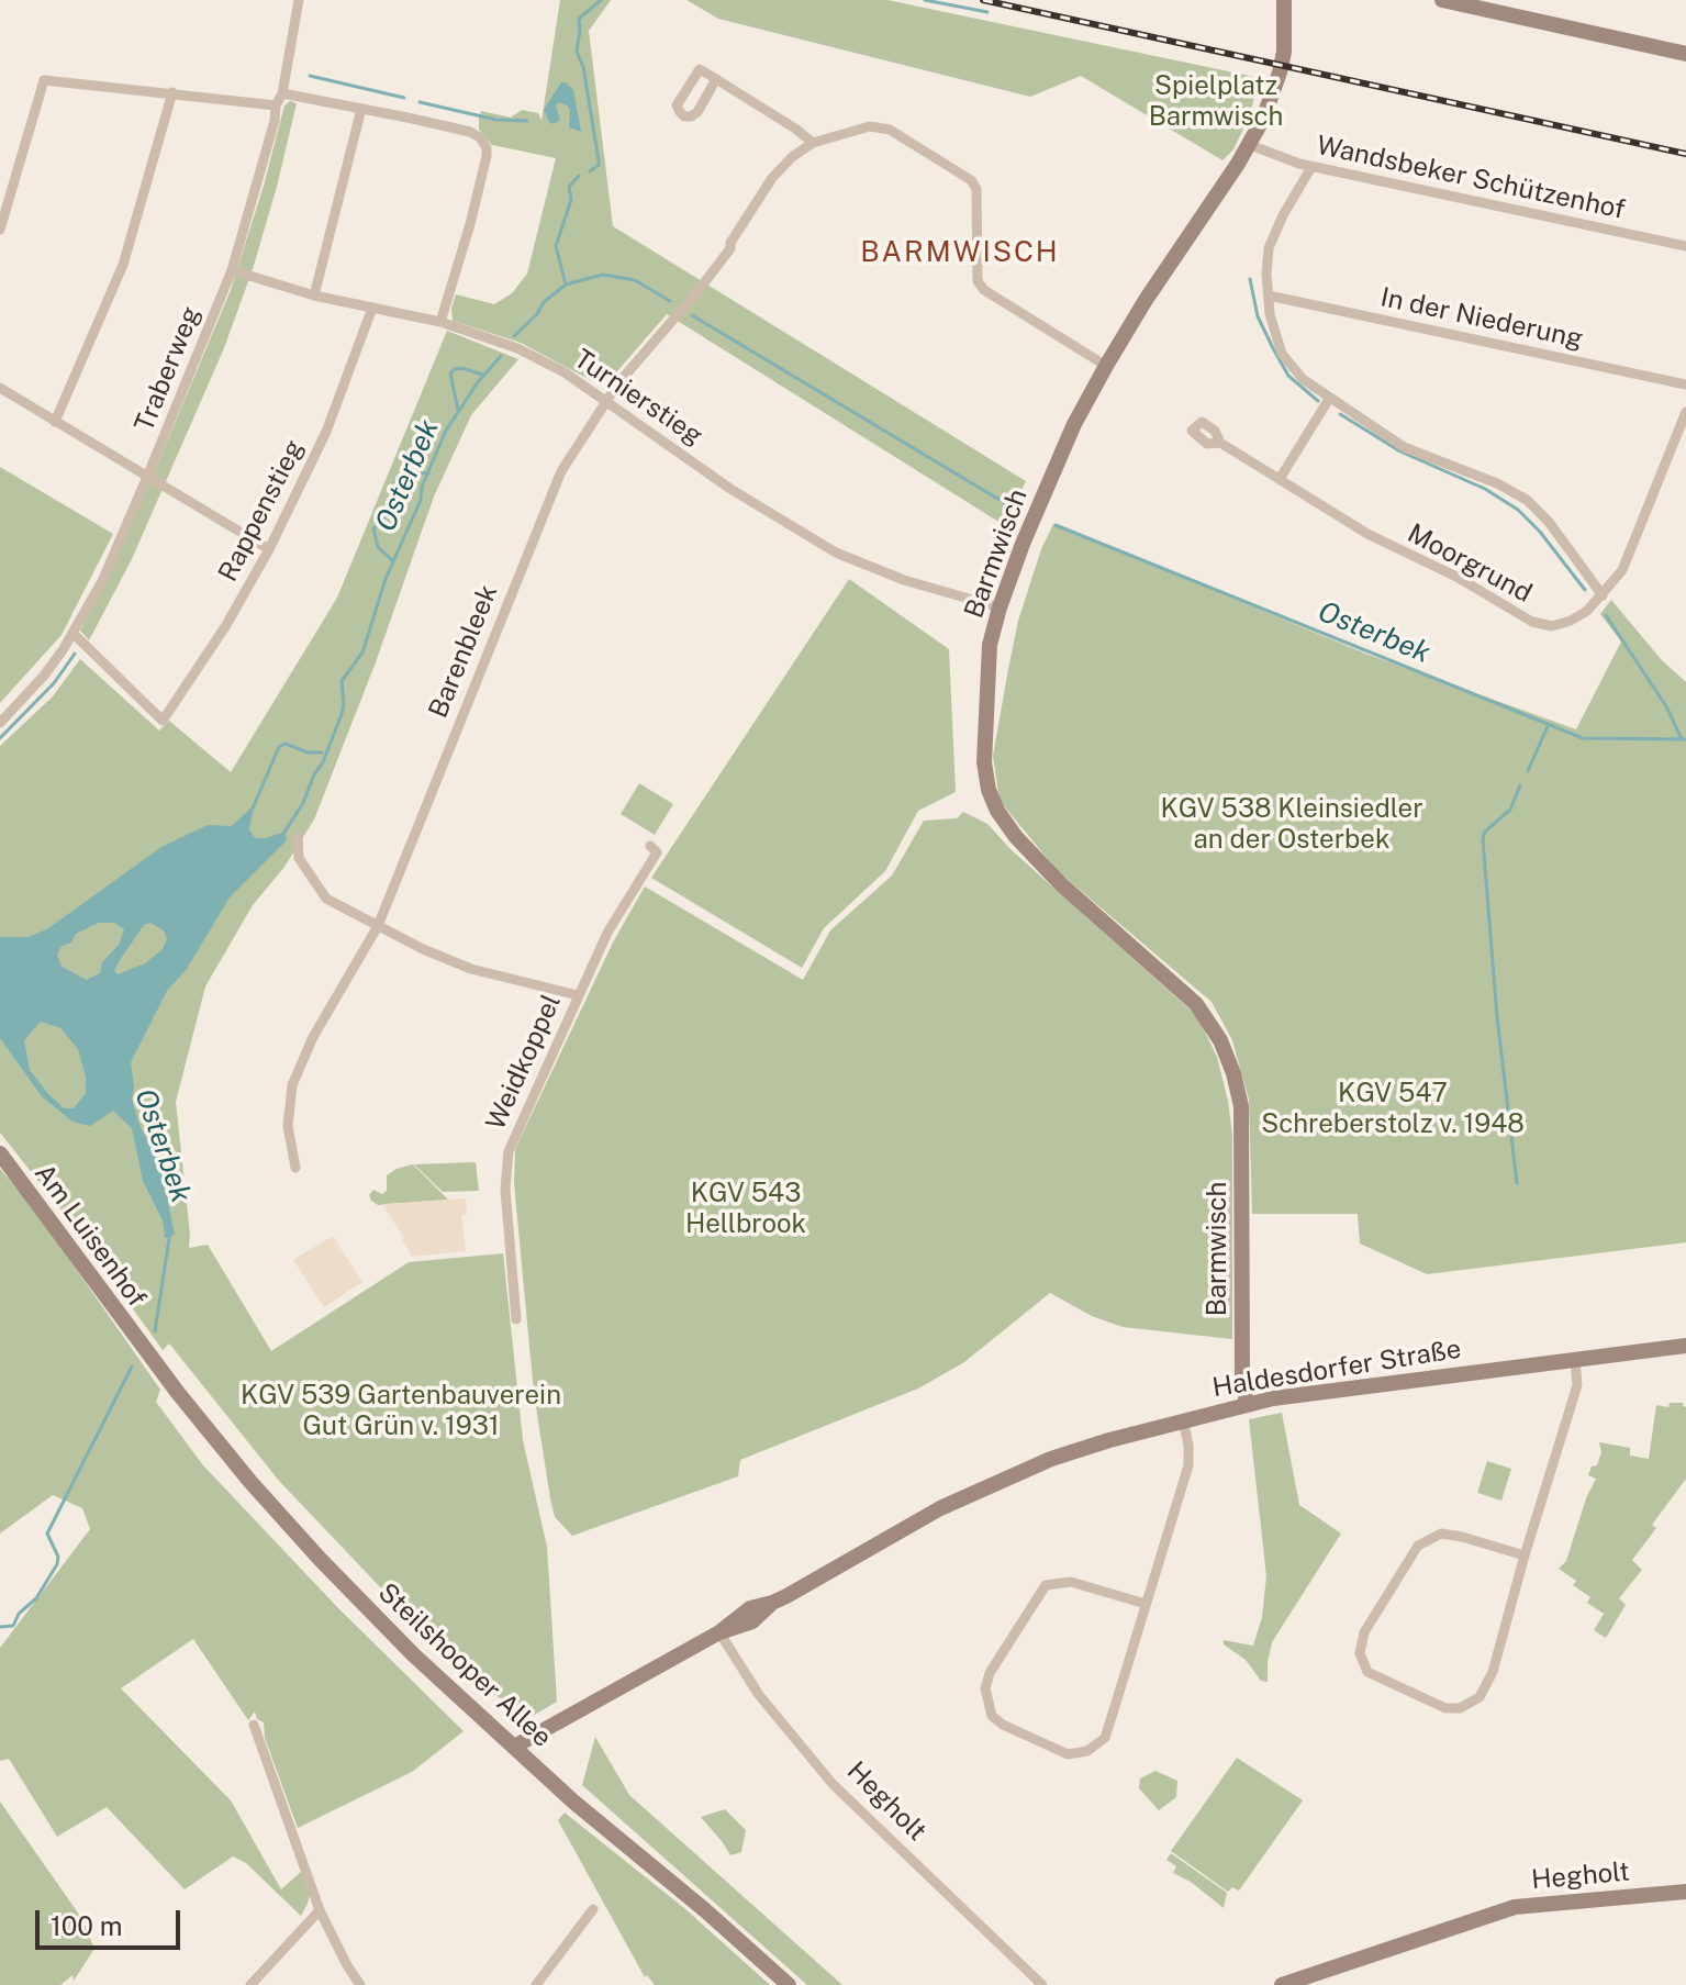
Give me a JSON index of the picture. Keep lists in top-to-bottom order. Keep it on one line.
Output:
{"streets":{"street":["Wandsbeker Schützenhof","In der Niederung","Traberweg","Turnierstieg","Rappenstieg","Barmwisch","Moorgrund","Barenbleek","Weidkoppel","Am Luisenhof","Haldesdorfer Straße","Steilshooper Allee","Hegholt"]},"crossings":[["Wandsbeker Schützenhof","Barmwisch"],["Traberweg","Turnierstieg"],["Traberweg","Rappenstieg"],["Turnierstieg","Rappenstieg"],["Turnierstieg","Barmwisch"],["Turnierstieg","Barenbleek"],["Barmwisch","Haldesdorfer Straße"],["Am Luisenhof","Steilshooper Allee"],["Haldesdorfer Straße","Steilshooper Allee"],["Haldesdorfer Straße","Hegholt"]],"districts":["BARMWISCH"],"water":["Osterbek"],"parks":["Spielplatz Barmwisch","KGV 538 Kleinsiedler an der Osterbek","KGV 547 Schreberstolz v. 1948","KGV 543 Hellbrook","KGV 539 Gartenbauverein Gut Grün v. 1931"],"scale_bar":"100 m"}
